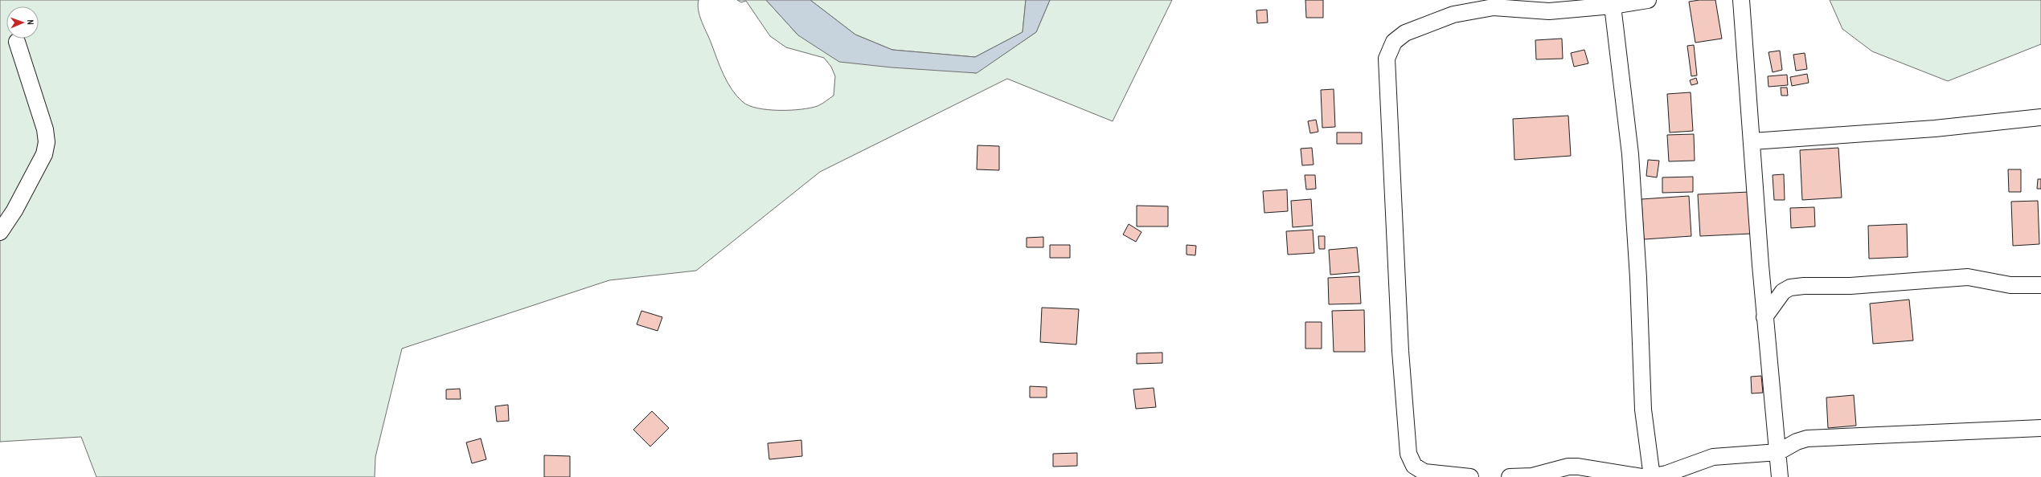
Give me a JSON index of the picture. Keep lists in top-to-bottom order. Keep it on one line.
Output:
{"north":"right"}
